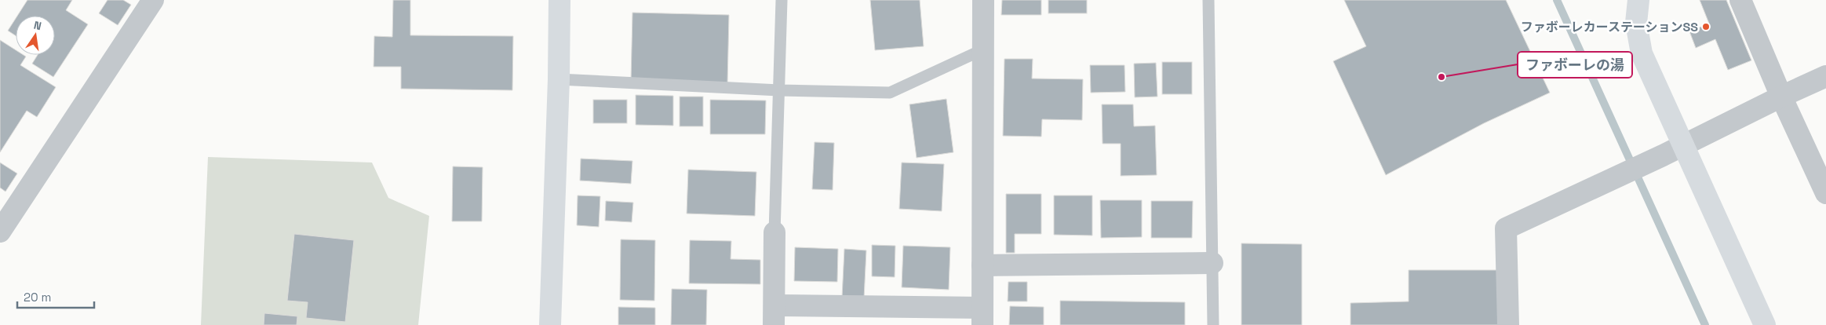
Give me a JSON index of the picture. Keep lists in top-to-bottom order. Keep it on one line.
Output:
{"places":["ファボーレカーステーションSS","ファボーレの湯"],"scale_bar":"20 m","north":"top"}
